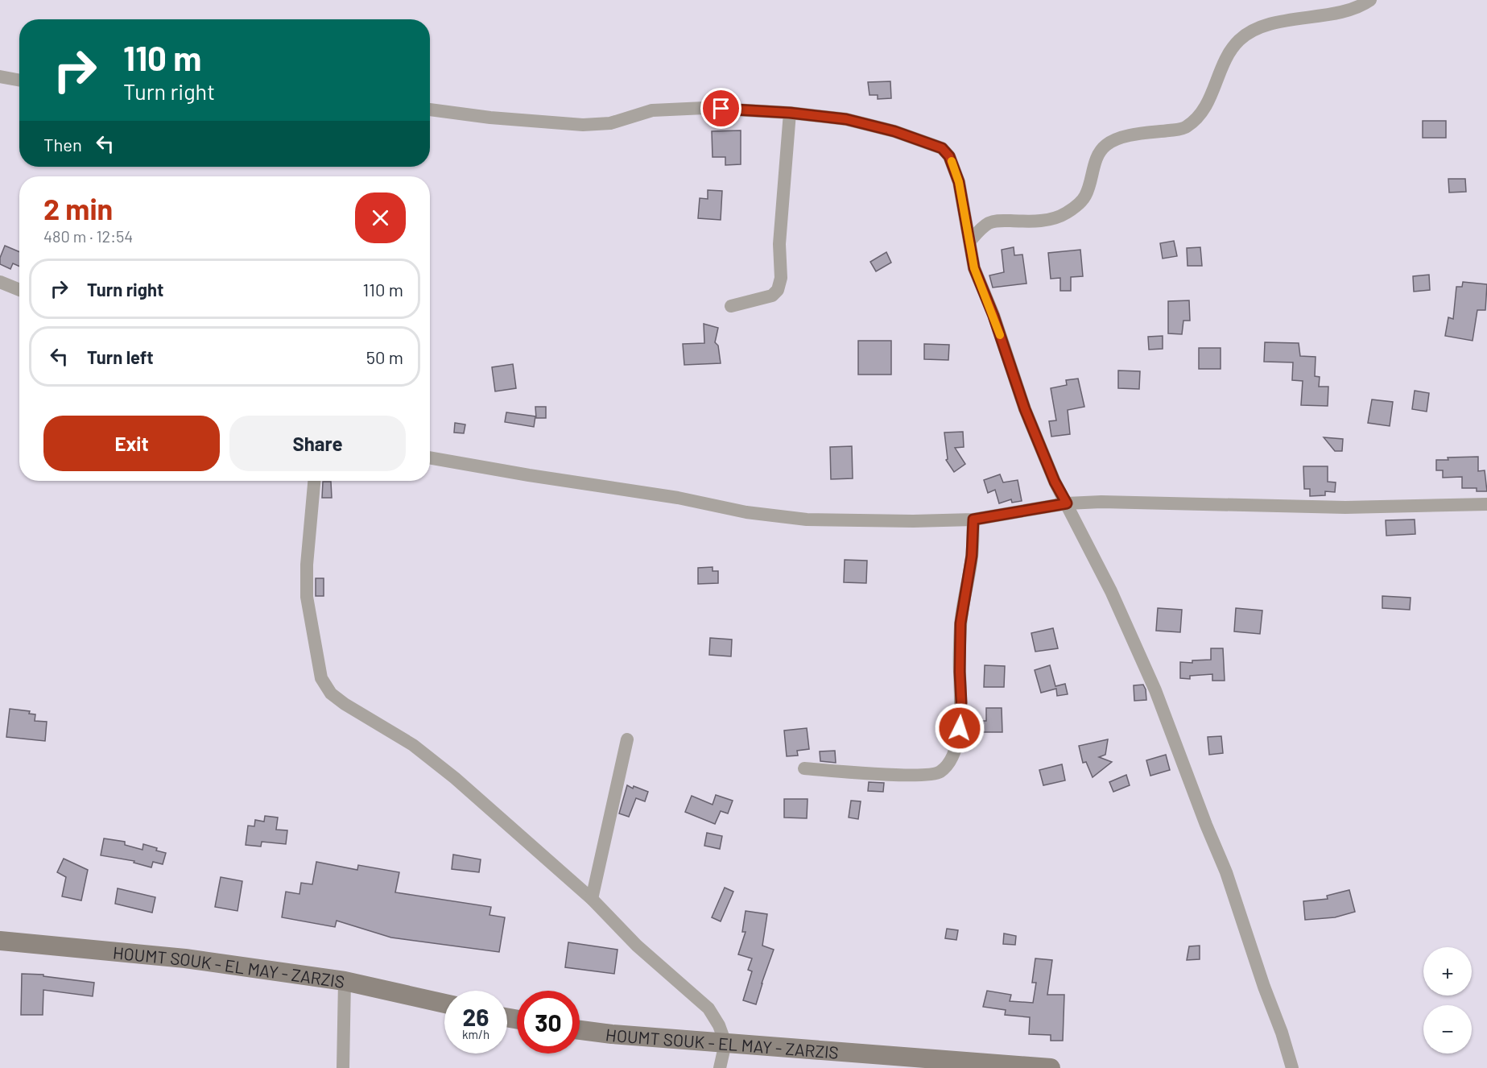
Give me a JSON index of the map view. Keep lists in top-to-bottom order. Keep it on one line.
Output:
{"streets":{"main road":["HOUMT SOUK - EL MAY - ZARZIS"]},"page":{"turn":["110 m","Turn right"],"then":"Then","heading":["2 min","480 m · 12:54"],"list":[{"name":"Turn right","value":"110 m"},{"name":"Turn left","value":"50 m"}],"buttons":["Exit","Share"],"map_buttons":["+","−"],"speed":"26 km/h","limit":"30"}}
